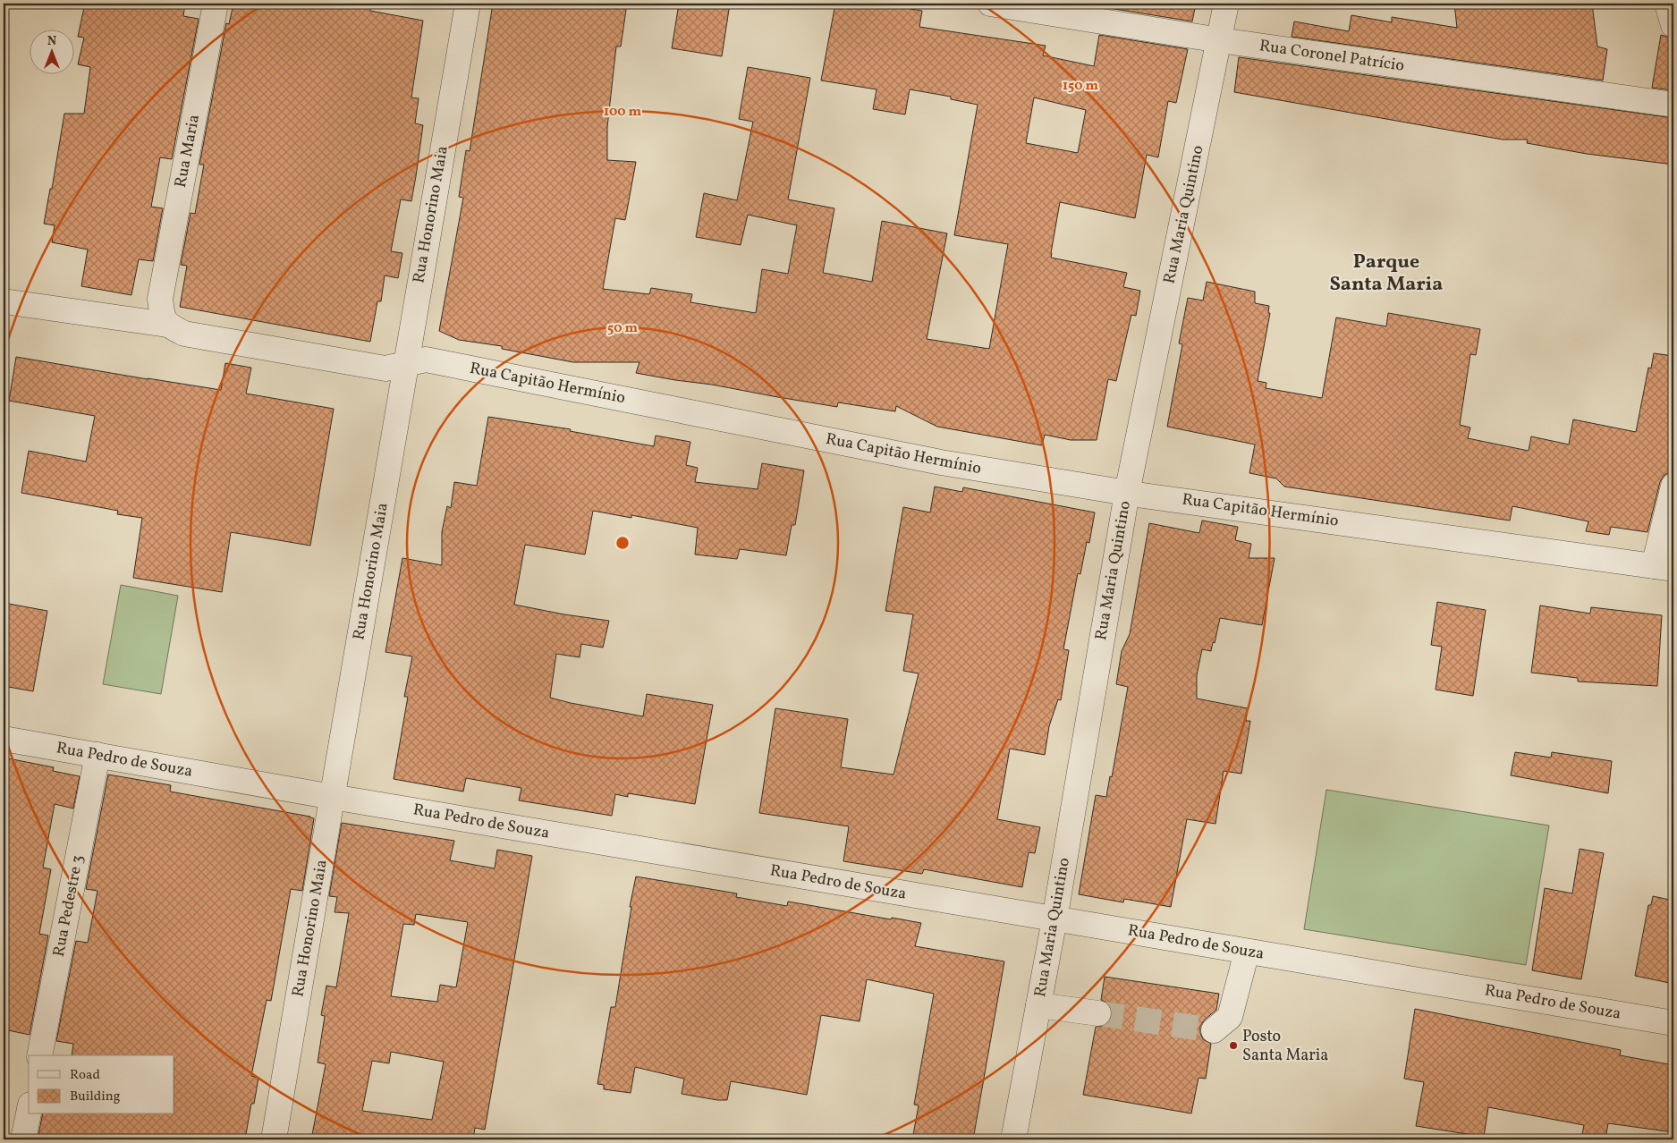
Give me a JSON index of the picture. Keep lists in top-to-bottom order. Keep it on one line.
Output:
{"streets":{"street":["Rua Coronel Patrício","Rua Maria","Rua Honorino Maia","Rua Maria Quintino","Rua Capitão Hermínio","Rua Pedro de Souza","Rua Pedestre 3"]},"crossings":[["Rua Coronel Patrício","Rua Maria Quintino"],["Rua Maria","Rua Capitão Hermínio"],["Rua Honorino Maia","Rua Capitão Hermínio"],["Rua Honorino Maia","Rua Pedro de Souza"],["Rua Maria Quintino","Rua Capitão Hermínio"],["Rua Maria Quintino","Rua Pedro de Souza"],["Rua Pedro de Souza","Rua Pedestre 3"]],"districts":["Parque Santa Maria"],"places":["Posto Santa Maria"],"legend":["Road","Building"],"north":"top","rings":["150 m","100 m","50 m"]}
